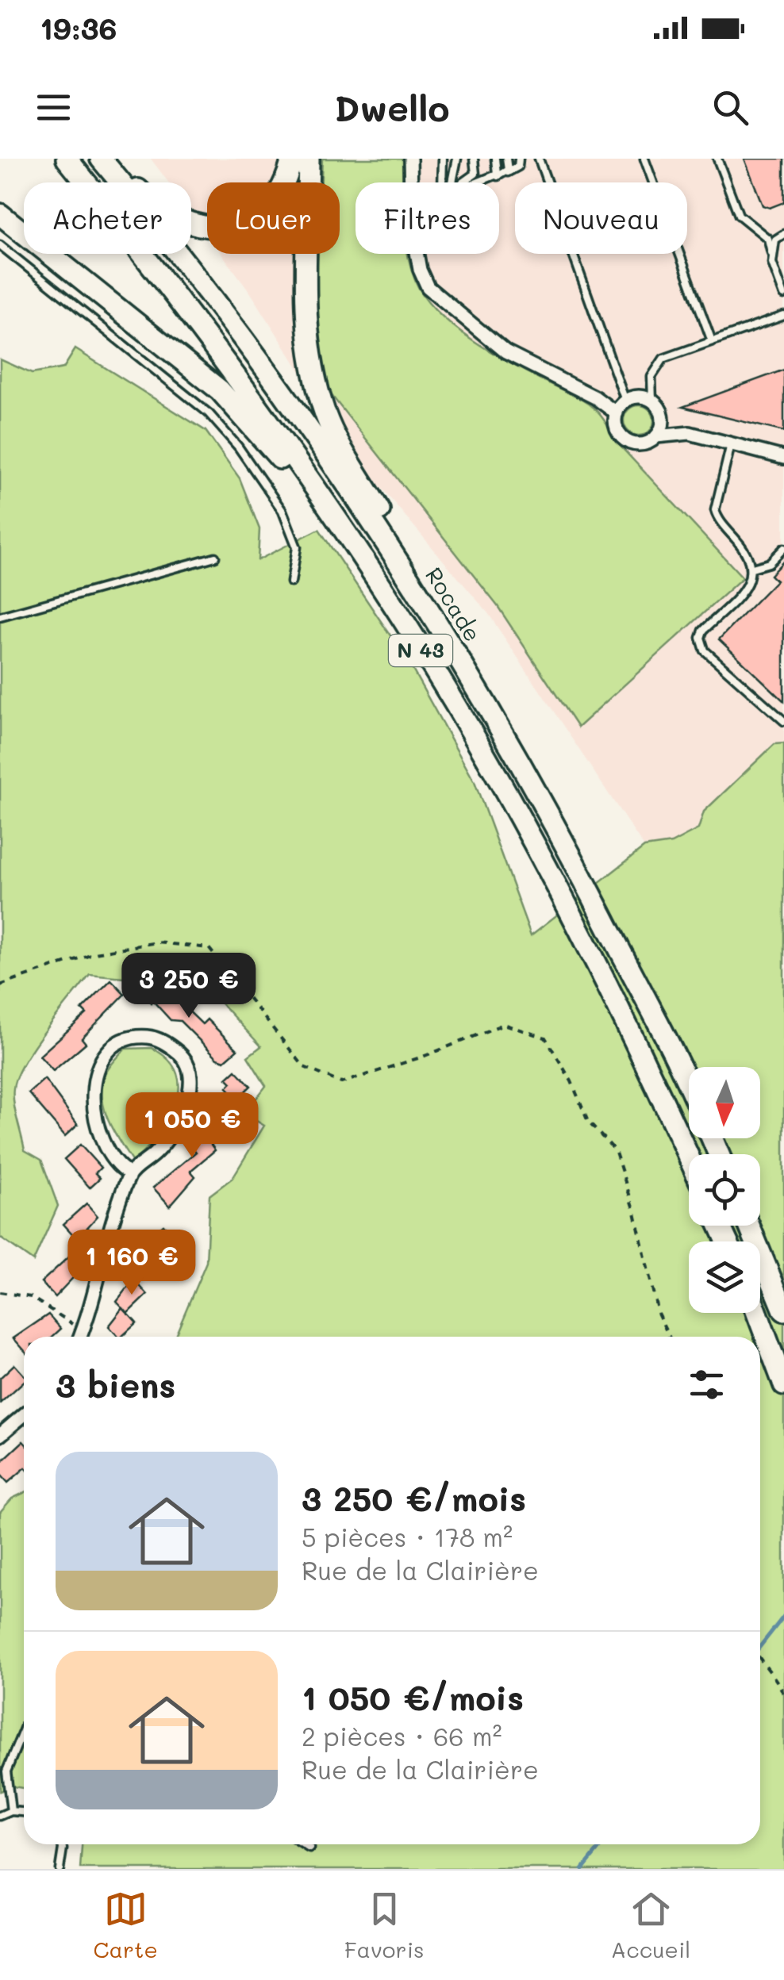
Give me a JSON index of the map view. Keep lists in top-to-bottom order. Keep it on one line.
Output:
{"streets":{"highway":["Rocade","N 43"]},"north":"bottom","page":{"status":"19:36","header":"Dwello","chip":["Acheter","Louer","Filtres","Nouveau"],"price":["3 250 €","1 050 €","1 160 €"],"heading":"3 biens","list":[{"name":"3 250 €/mois","note":"5 pièces · 178 m² · Rue de la Clairière"},{"name":"1 050 €/mois","note":"2 pièces · 66 m² · Rue de la Clairière"}],"tabs":["Carte","Favoris","Accueil"]}}
